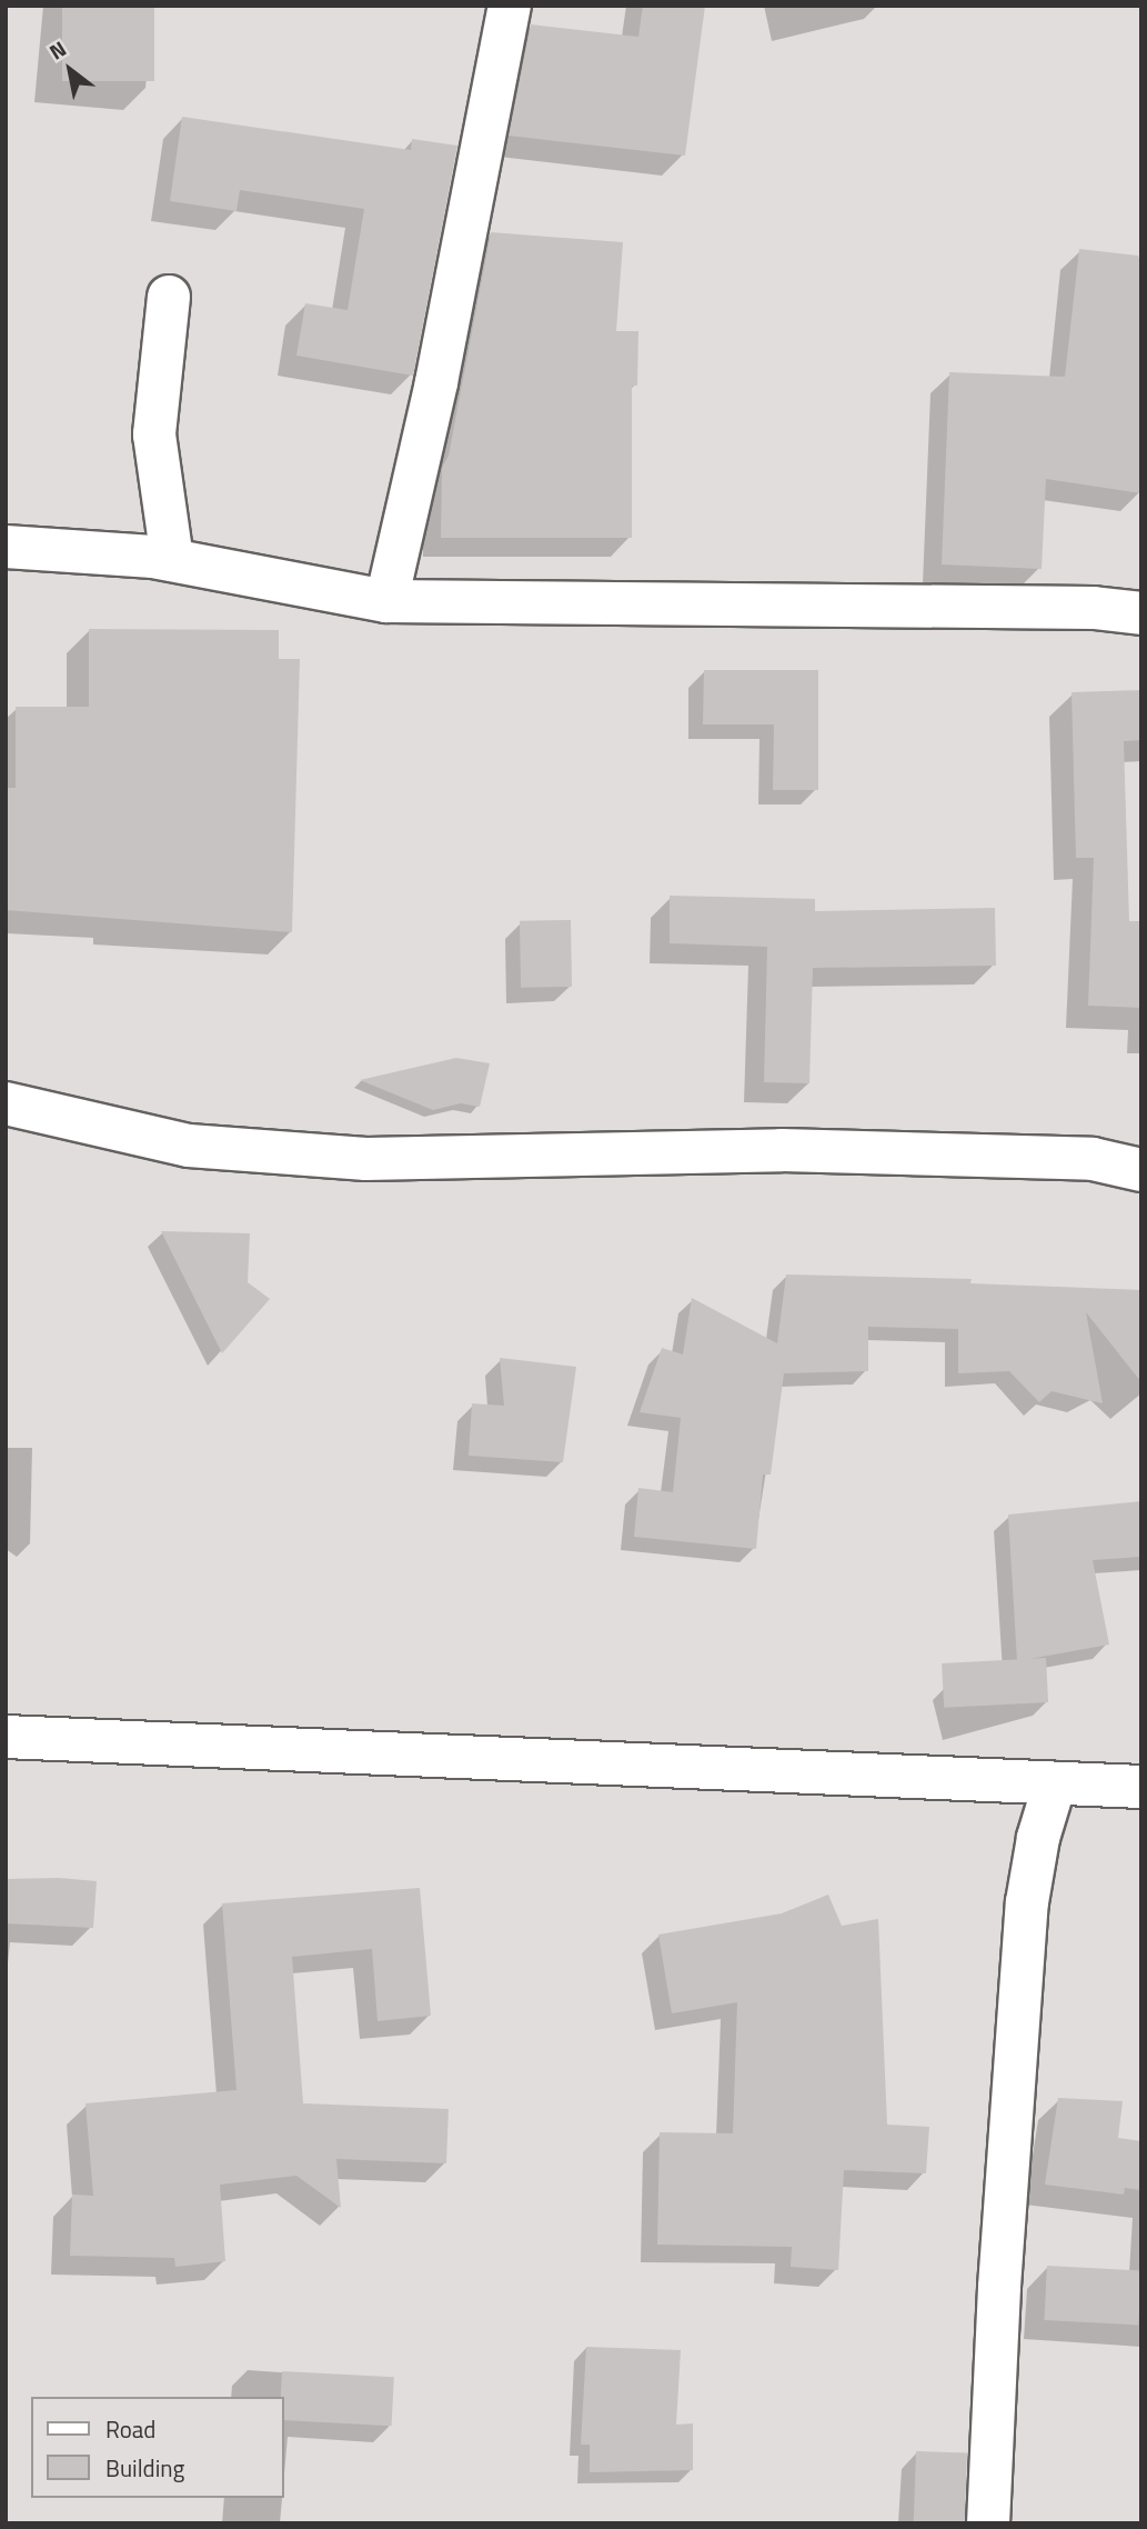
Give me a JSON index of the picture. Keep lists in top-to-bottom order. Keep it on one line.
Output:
{"legend":["Road","Building"],"north":"top left"}
